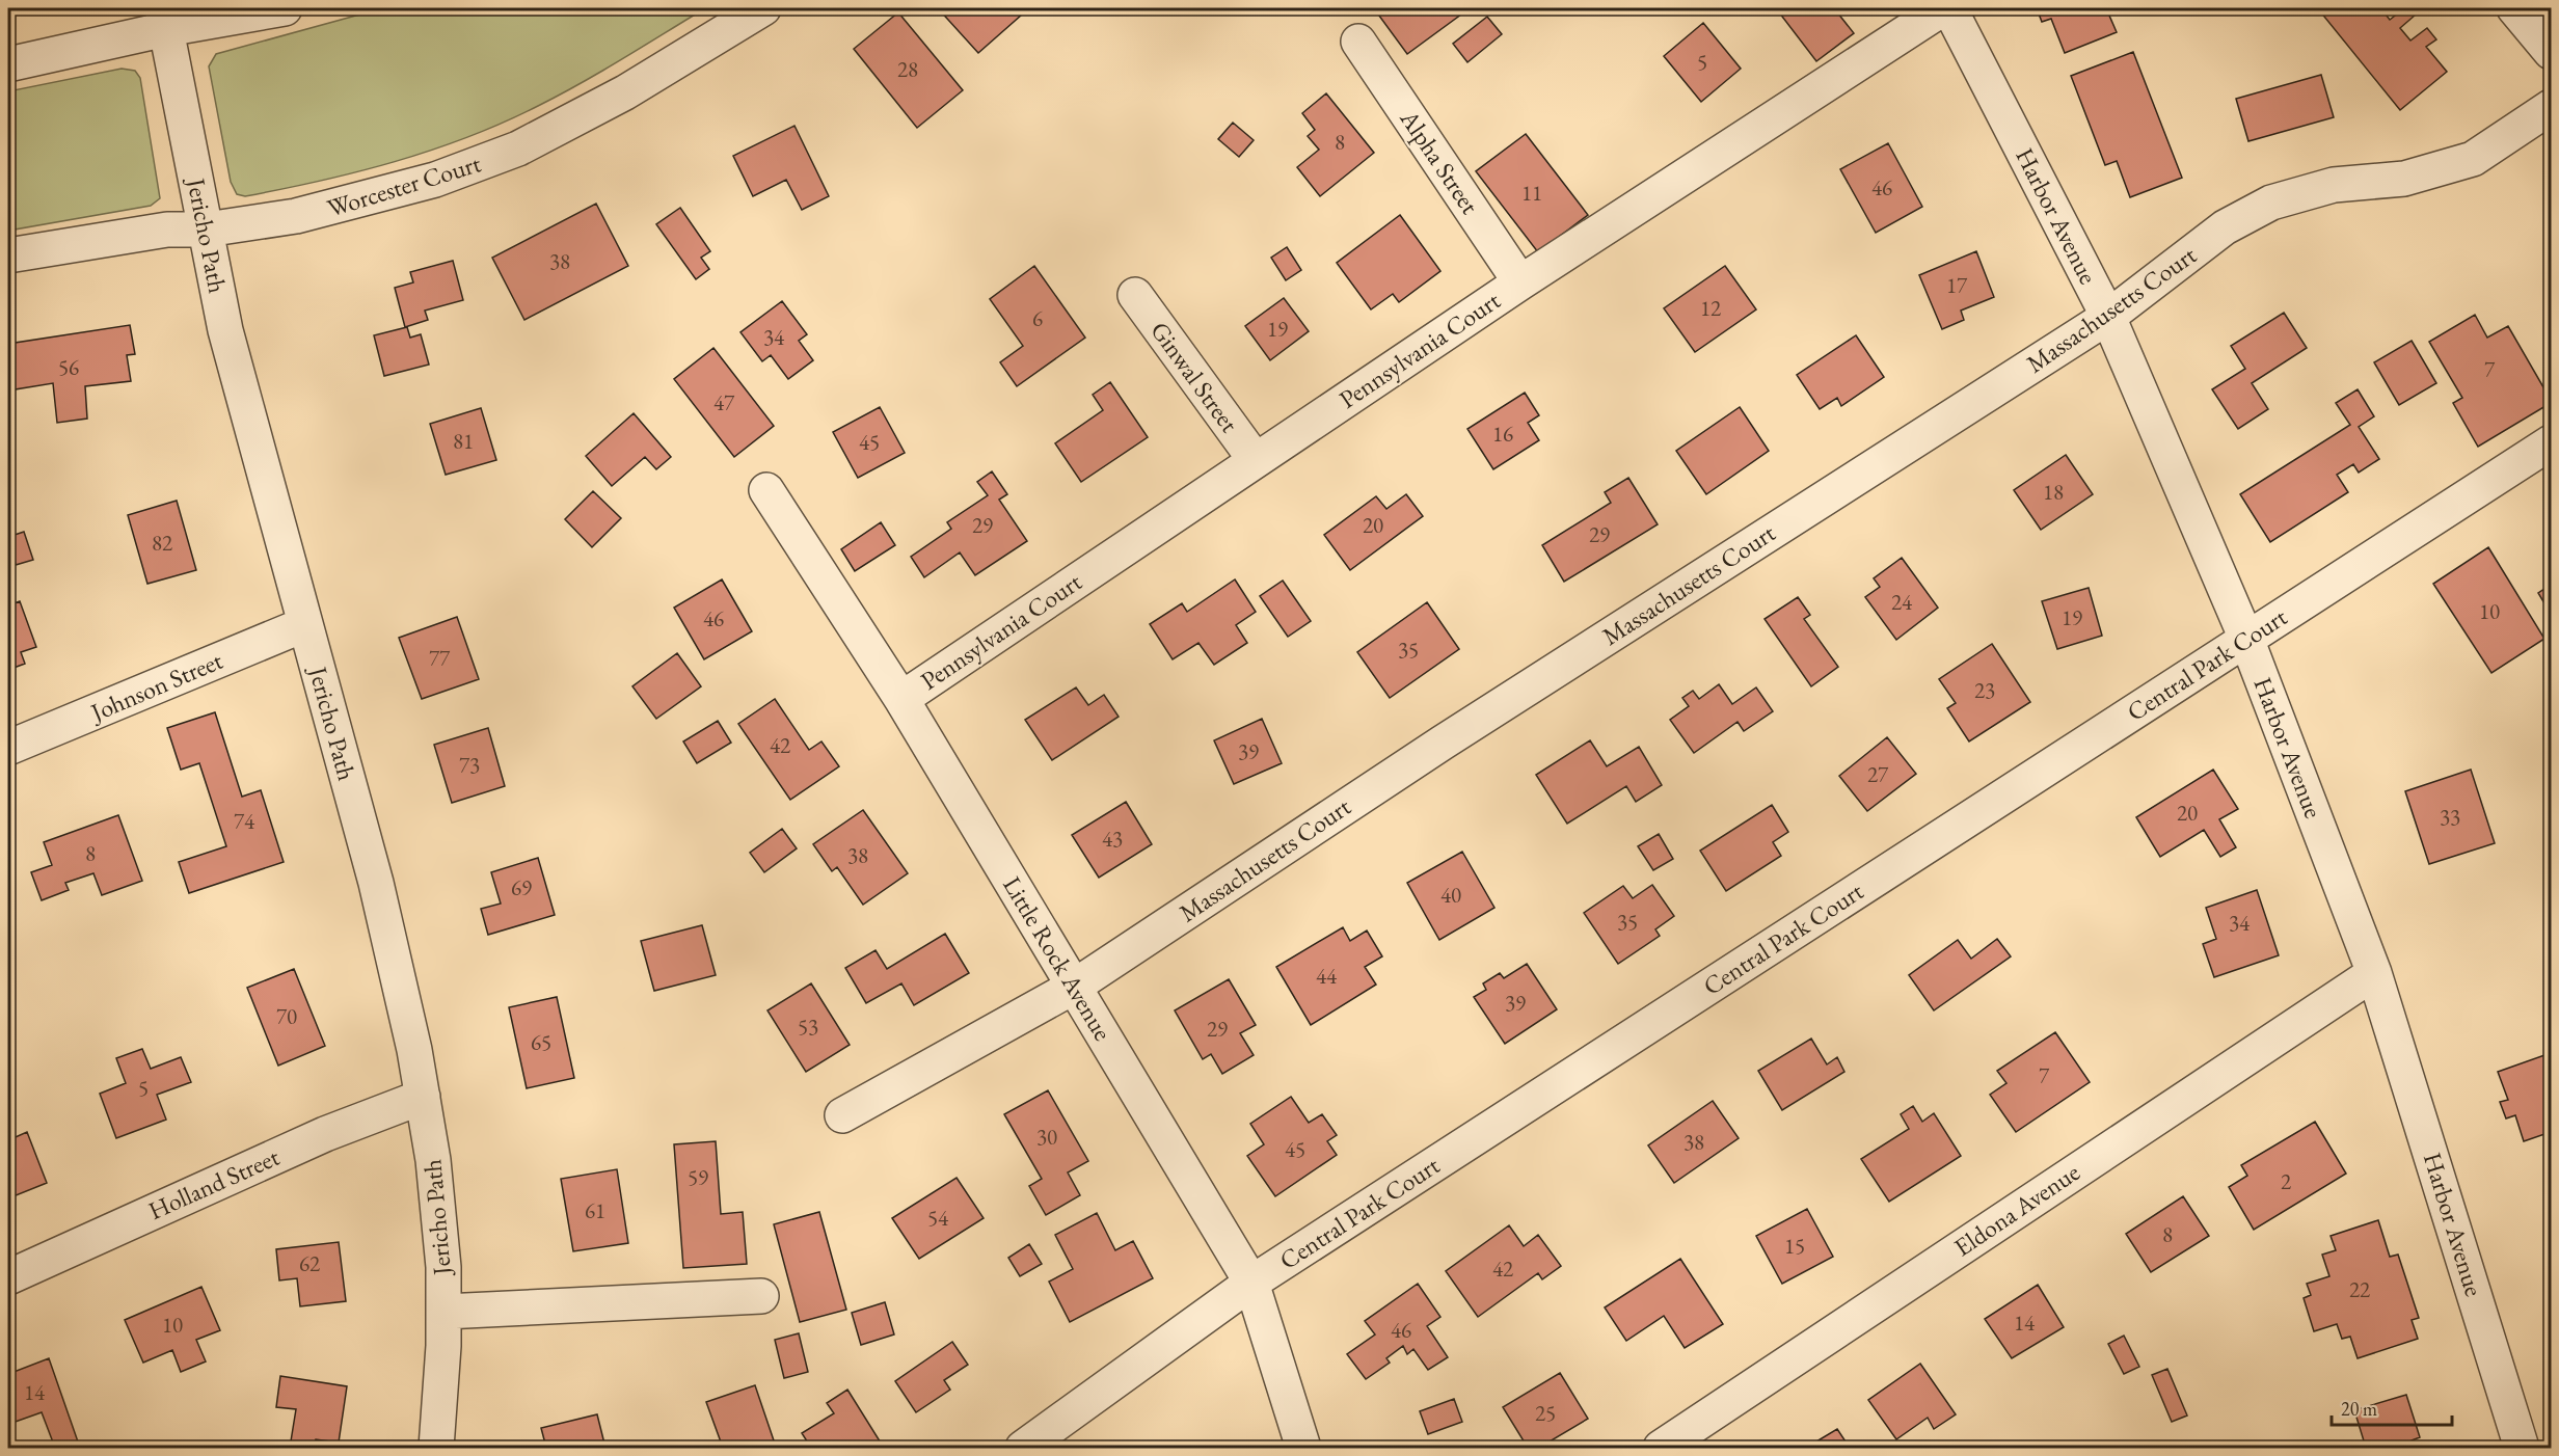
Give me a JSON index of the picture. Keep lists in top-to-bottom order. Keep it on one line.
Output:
{"streets":{"street":["Alpha Street","Worcester Court","Harbor Avenue","Jericho Path","Massachusetts Court","Pennsylvania Court","Ginwal Street","Central Park Court","Johnson Street","Little Rock Avenue","Holland Street","Eldona Avenue"]},"crossings":[["Alpha Street","Pennsylvania Court"],["Worcester Court","Jericho Path"],["Harbor Avenue","Massachusetts Court"],["Harbor Avenue","Central Park Court"],["Harbor Avenue","Eldona Avenue"],["Jericho Path","Johnson Street"],["Jericho Path","Holland Street"],["Massachusetts Court","Little Rock Avenue"],["Pennsylvania Court","Ginwal Street"],["Pennsylvania Court","Little Rock Avenue"],["Central Park Court","Little Rock Avenue"]],"house_numbers":["5","28","8","46","11","38","17","12","6","19","34","56","7","47","16","81","45","18","29","20","29","82","24","10","19","46","35","77","23","42","39","73","27","20","33","74","43","8","38","69","40","35","34","44","39","70","53","29","65","7","5","30","38","45","59","2","61","54","8","15","62","42","22","14","10","46","14","25"],"scale_bar":"20 m"}
